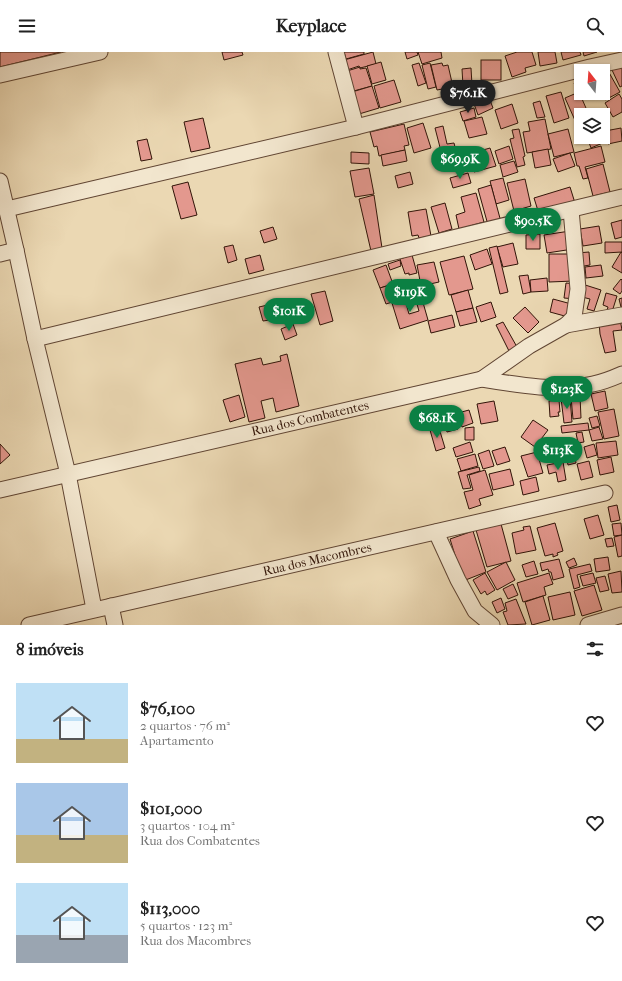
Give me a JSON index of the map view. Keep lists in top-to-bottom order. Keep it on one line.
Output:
{"streets":{"street":["Rua dos Combatentes","Rua dos Macombres"]},"north":"top","page":{"header":"Keyplace","price":["$76.1K","$69.9K","$90.5K","$119K","$101K","$123K","$68.1K","$113K"],"heading":"8 imóveis","list":[{"name":"$76,100","note":"2 quartos · 76 m² · Apartamento"},{"name":"$101,000","note":"3 quartos · 104 m² · Rua dos Combatentes"},{"name":"$113,000","note":"5 quartos · 123 m² · Rua dos Macombres"}]}}
